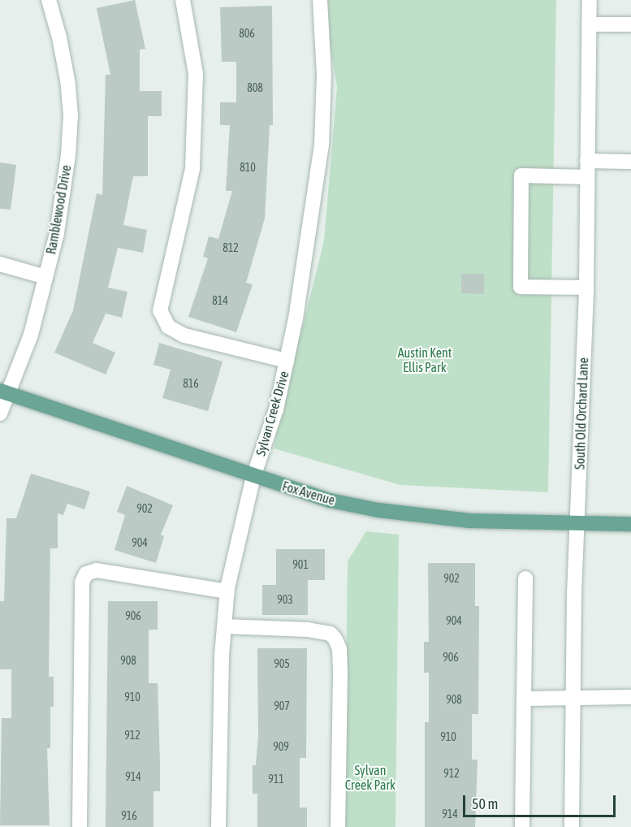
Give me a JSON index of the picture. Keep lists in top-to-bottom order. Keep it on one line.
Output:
{"streets":{"main road":["Fox Avenue"],"street":["Ramblewood Drive","Sylvan Creek Drive","South Old Orchard Lane"]},"crossings":[["Ramblewood Drive","Fox Avenue"],["Sylvan Creek Drive","Fox Avenue"],["South Old Orchard Lane","Fox Avenue"]],"parks":["Austin Kent Ellis Park","Sylvan Creek Park"],"house_numbers":["806","808","810","812","814","816","902","904","901","902","903","906","904","906","908","905","910","908","907","912","910","909","912","914","911","914","916"],"scale_bar":"50 m"}
